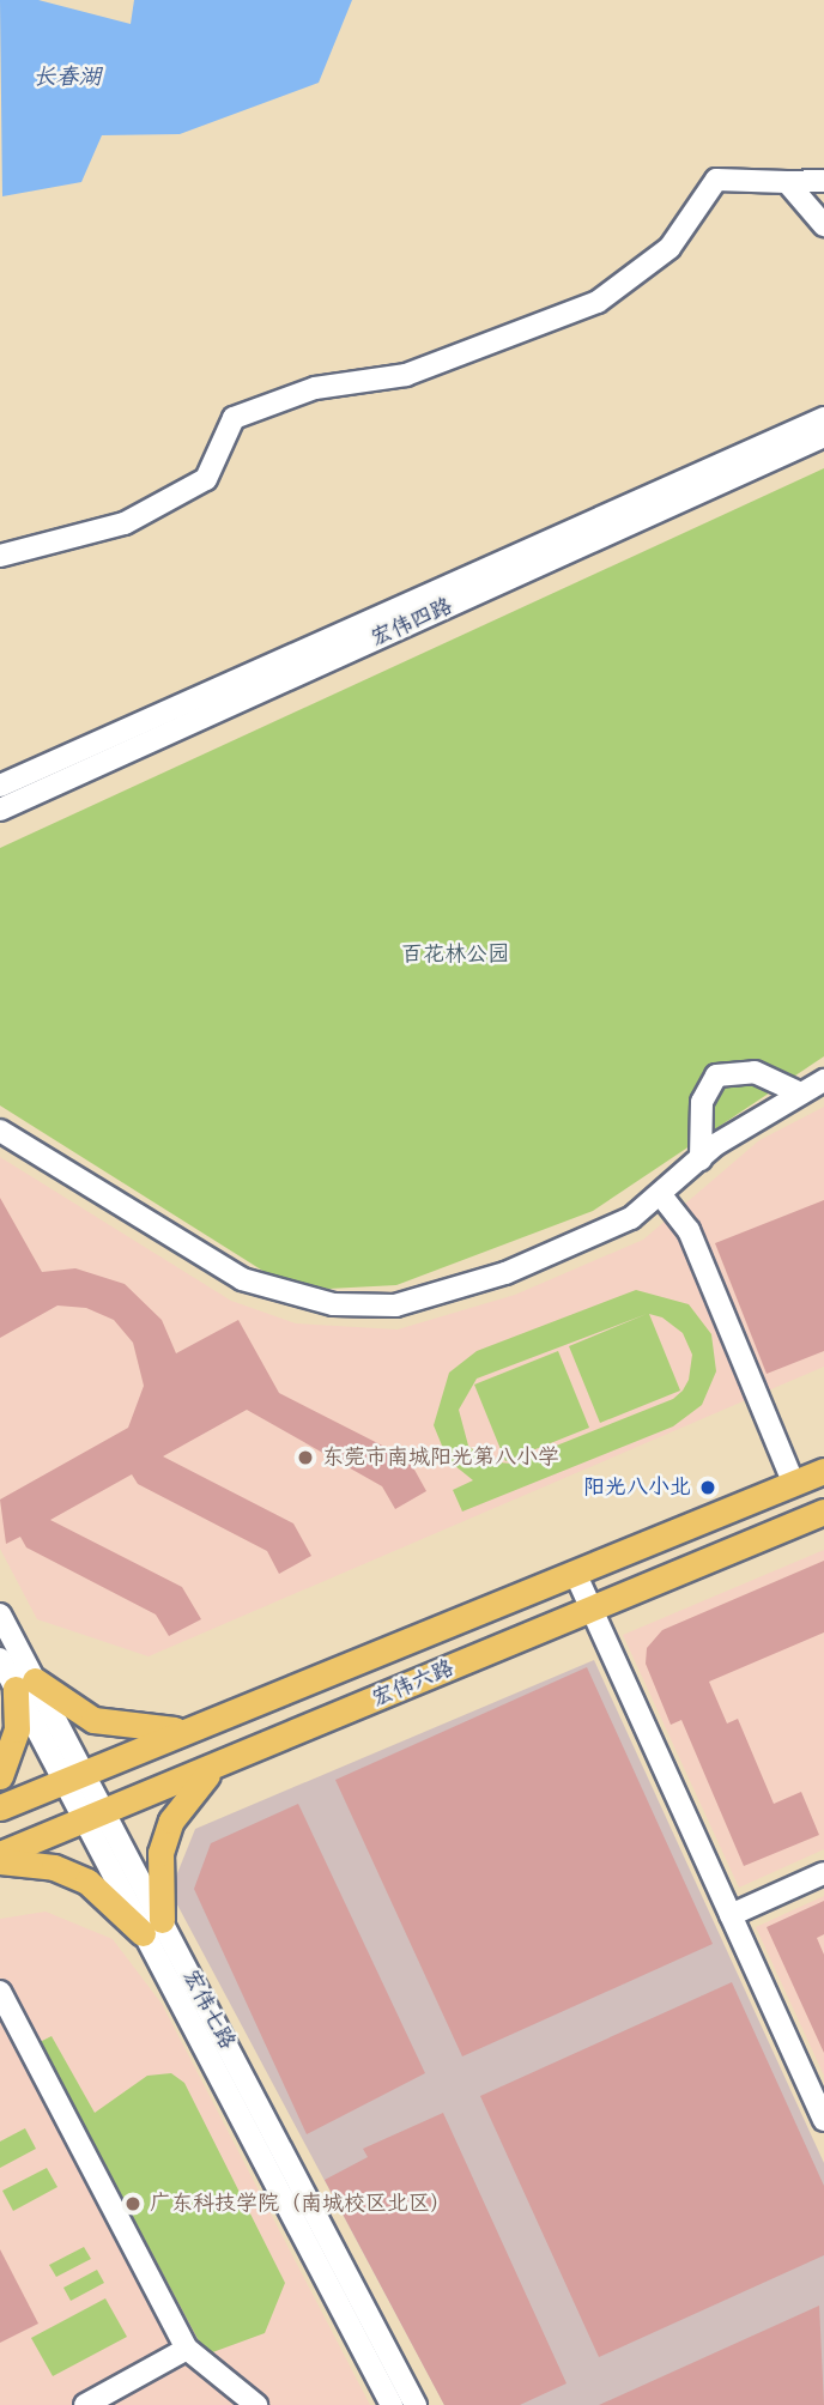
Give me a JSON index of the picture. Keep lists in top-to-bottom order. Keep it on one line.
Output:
{"streets":{"main road":["宏伟六路"],"street":["宏伟四路","宏伟七路"]},"crossings":[["宏伟六路","宏伟七路"]],"water":["长春湖"],"parks":["百花林公园"],"places":["东莞市南城阳光第八小学","阳光八小北","广东科技学院（南城校区北区）"]}
